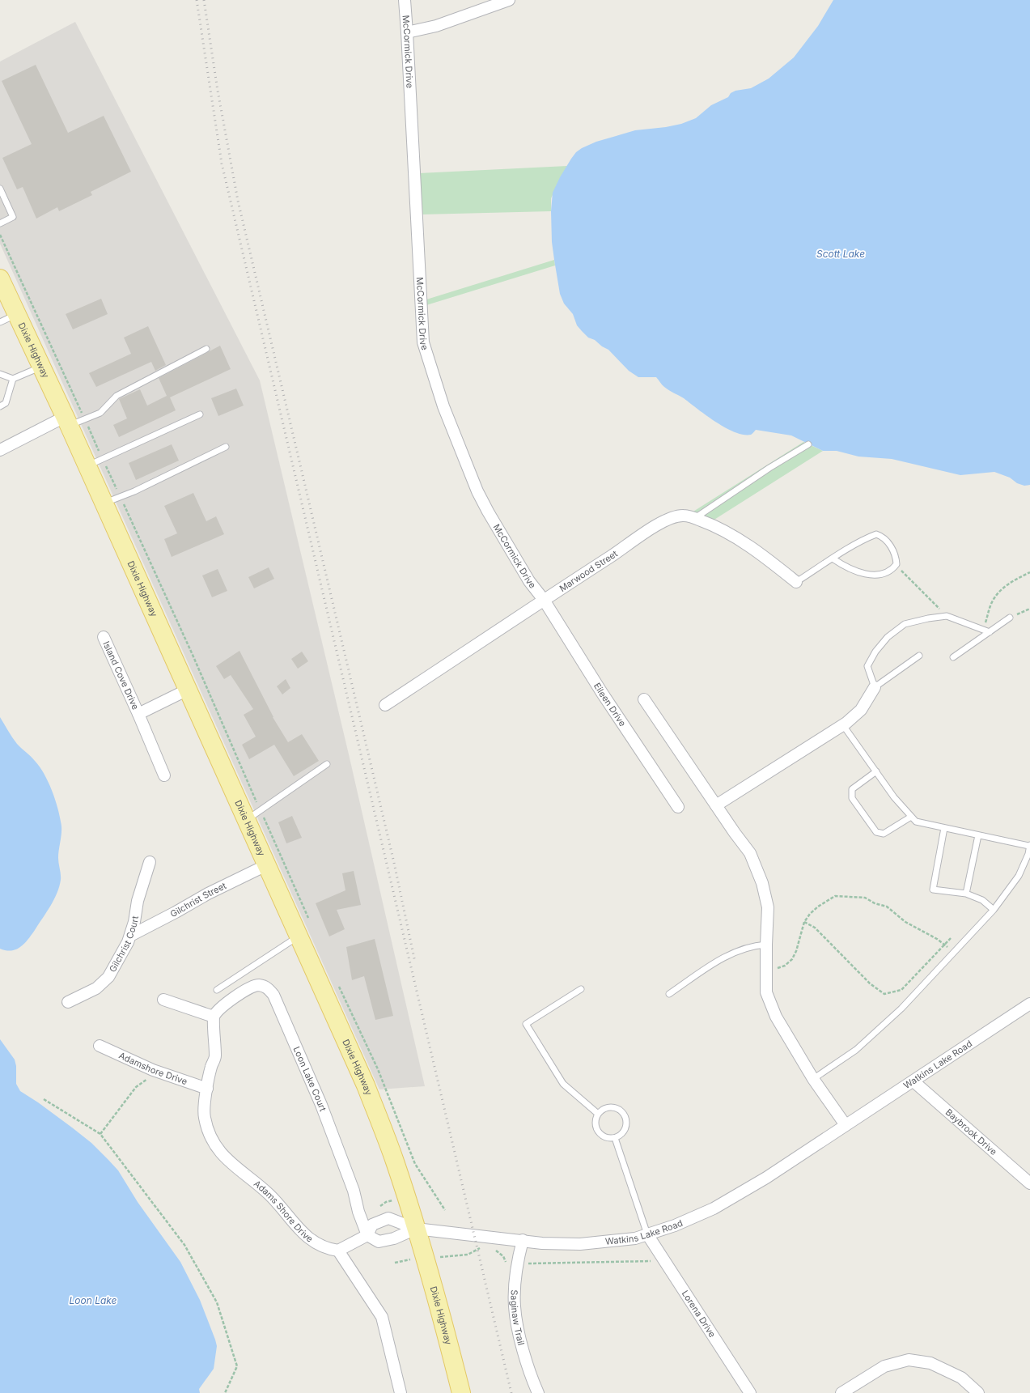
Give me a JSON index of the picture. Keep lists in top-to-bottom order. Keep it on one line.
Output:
{"streets":{"main road":["Dixie Highway"],"street":["McCormick Drive","Marwood Street","Island Cove Drive","Eileen Drive","Gilchrist Street","Gilchrist Court","Watkins Lake Road","Adamshore Drive","Loon Lake Court","Baybrook Drive","Adams Shore Drive","Lorena Drive","Saginaw Trail"]},"crossings":[["McCormick Drive","Marwood Street"],["McCormick Drive","Eileen Drive"],["Dixie Highway","Island Cove Drive"],["Dixie Highway","Gilchrist Street"],["Dixie Highway","Watkins Lake Road"],["Marwood Street","Eileen Drive"],["Gilchrist Street","Gilchrist Court"],["Watkins Lake Road","Loon Lake Court"],["Watkins Lake Road","Baybrook Drive"],["Watkins Lake Road","Adams Shore Drive"],["Watkins Lake Road","Lorena Drive"],["Watkins Lake Road","Saginaw Trail"],["Adamshore Drive","Adams Shore Drive"],["Loon Lake Court","Adams Shore Drive"]],"water":["Scott Lake","Loon Lake"]}
